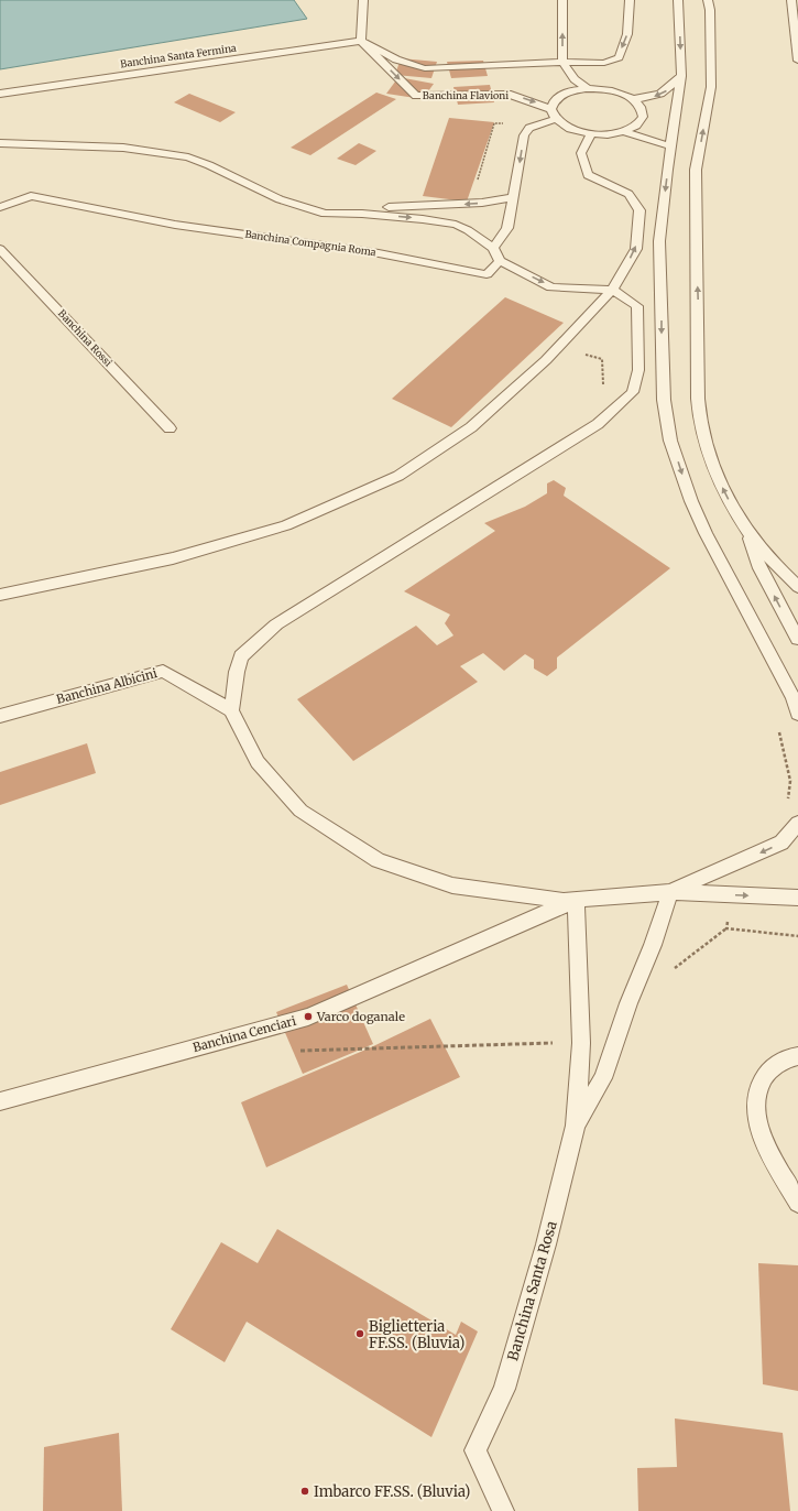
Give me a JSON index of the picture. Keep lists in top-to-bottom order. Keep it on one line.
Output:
{"streets":{"lane":["Banchina Santa Fermina","Banchina Flavioni","Banchina Compagnia Roma","Banchina Rossi","Banchina Albicini","Banchina Cenciari","Banchina Santa Rosa"]},"crossings":[["Banchina Santa Fermina","Banchina Flavioni"],["Banchina Cenciari","Banchina Santa Rosa"]],"places":["Varco doganale","Biglietteria FF.SS. (Bluvia)","Imbarco FF.SS. (Bluvia)"]}
